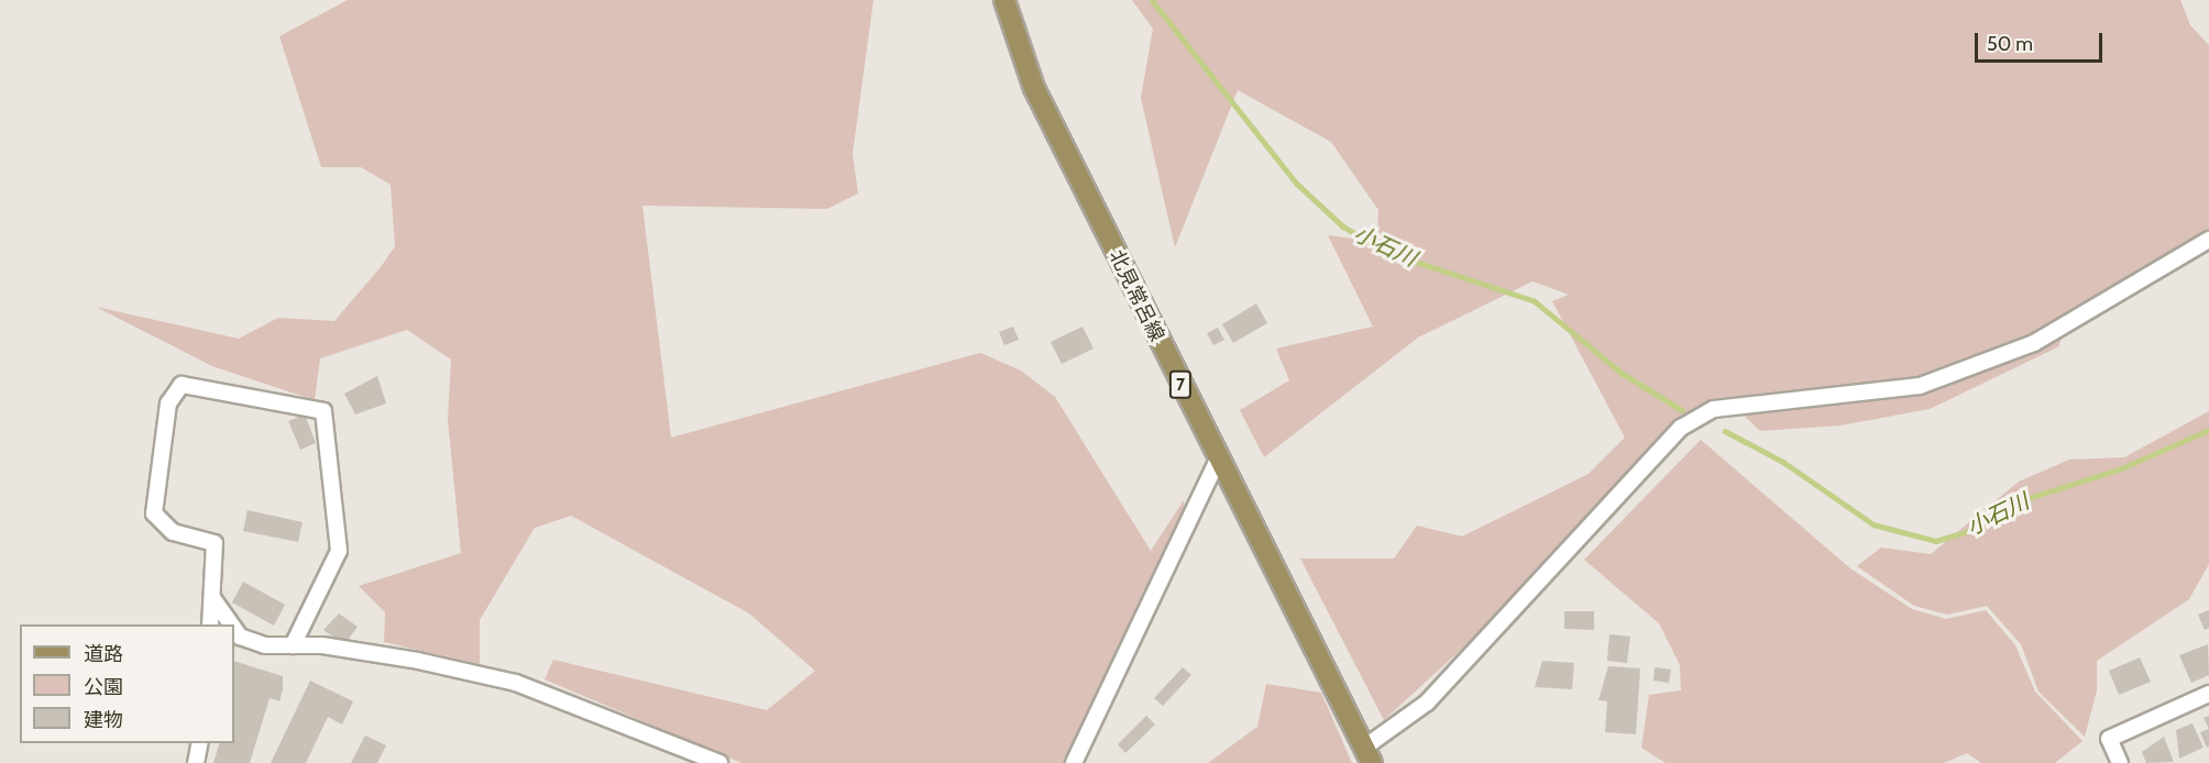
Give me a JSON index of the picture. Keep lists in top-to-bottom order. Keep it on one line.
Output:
{"streets":{"main road":["北見常呂線","7"]},"water":["小石川"],"legend":["道路","公園","建物"],"scale_bar":"50 m"}
